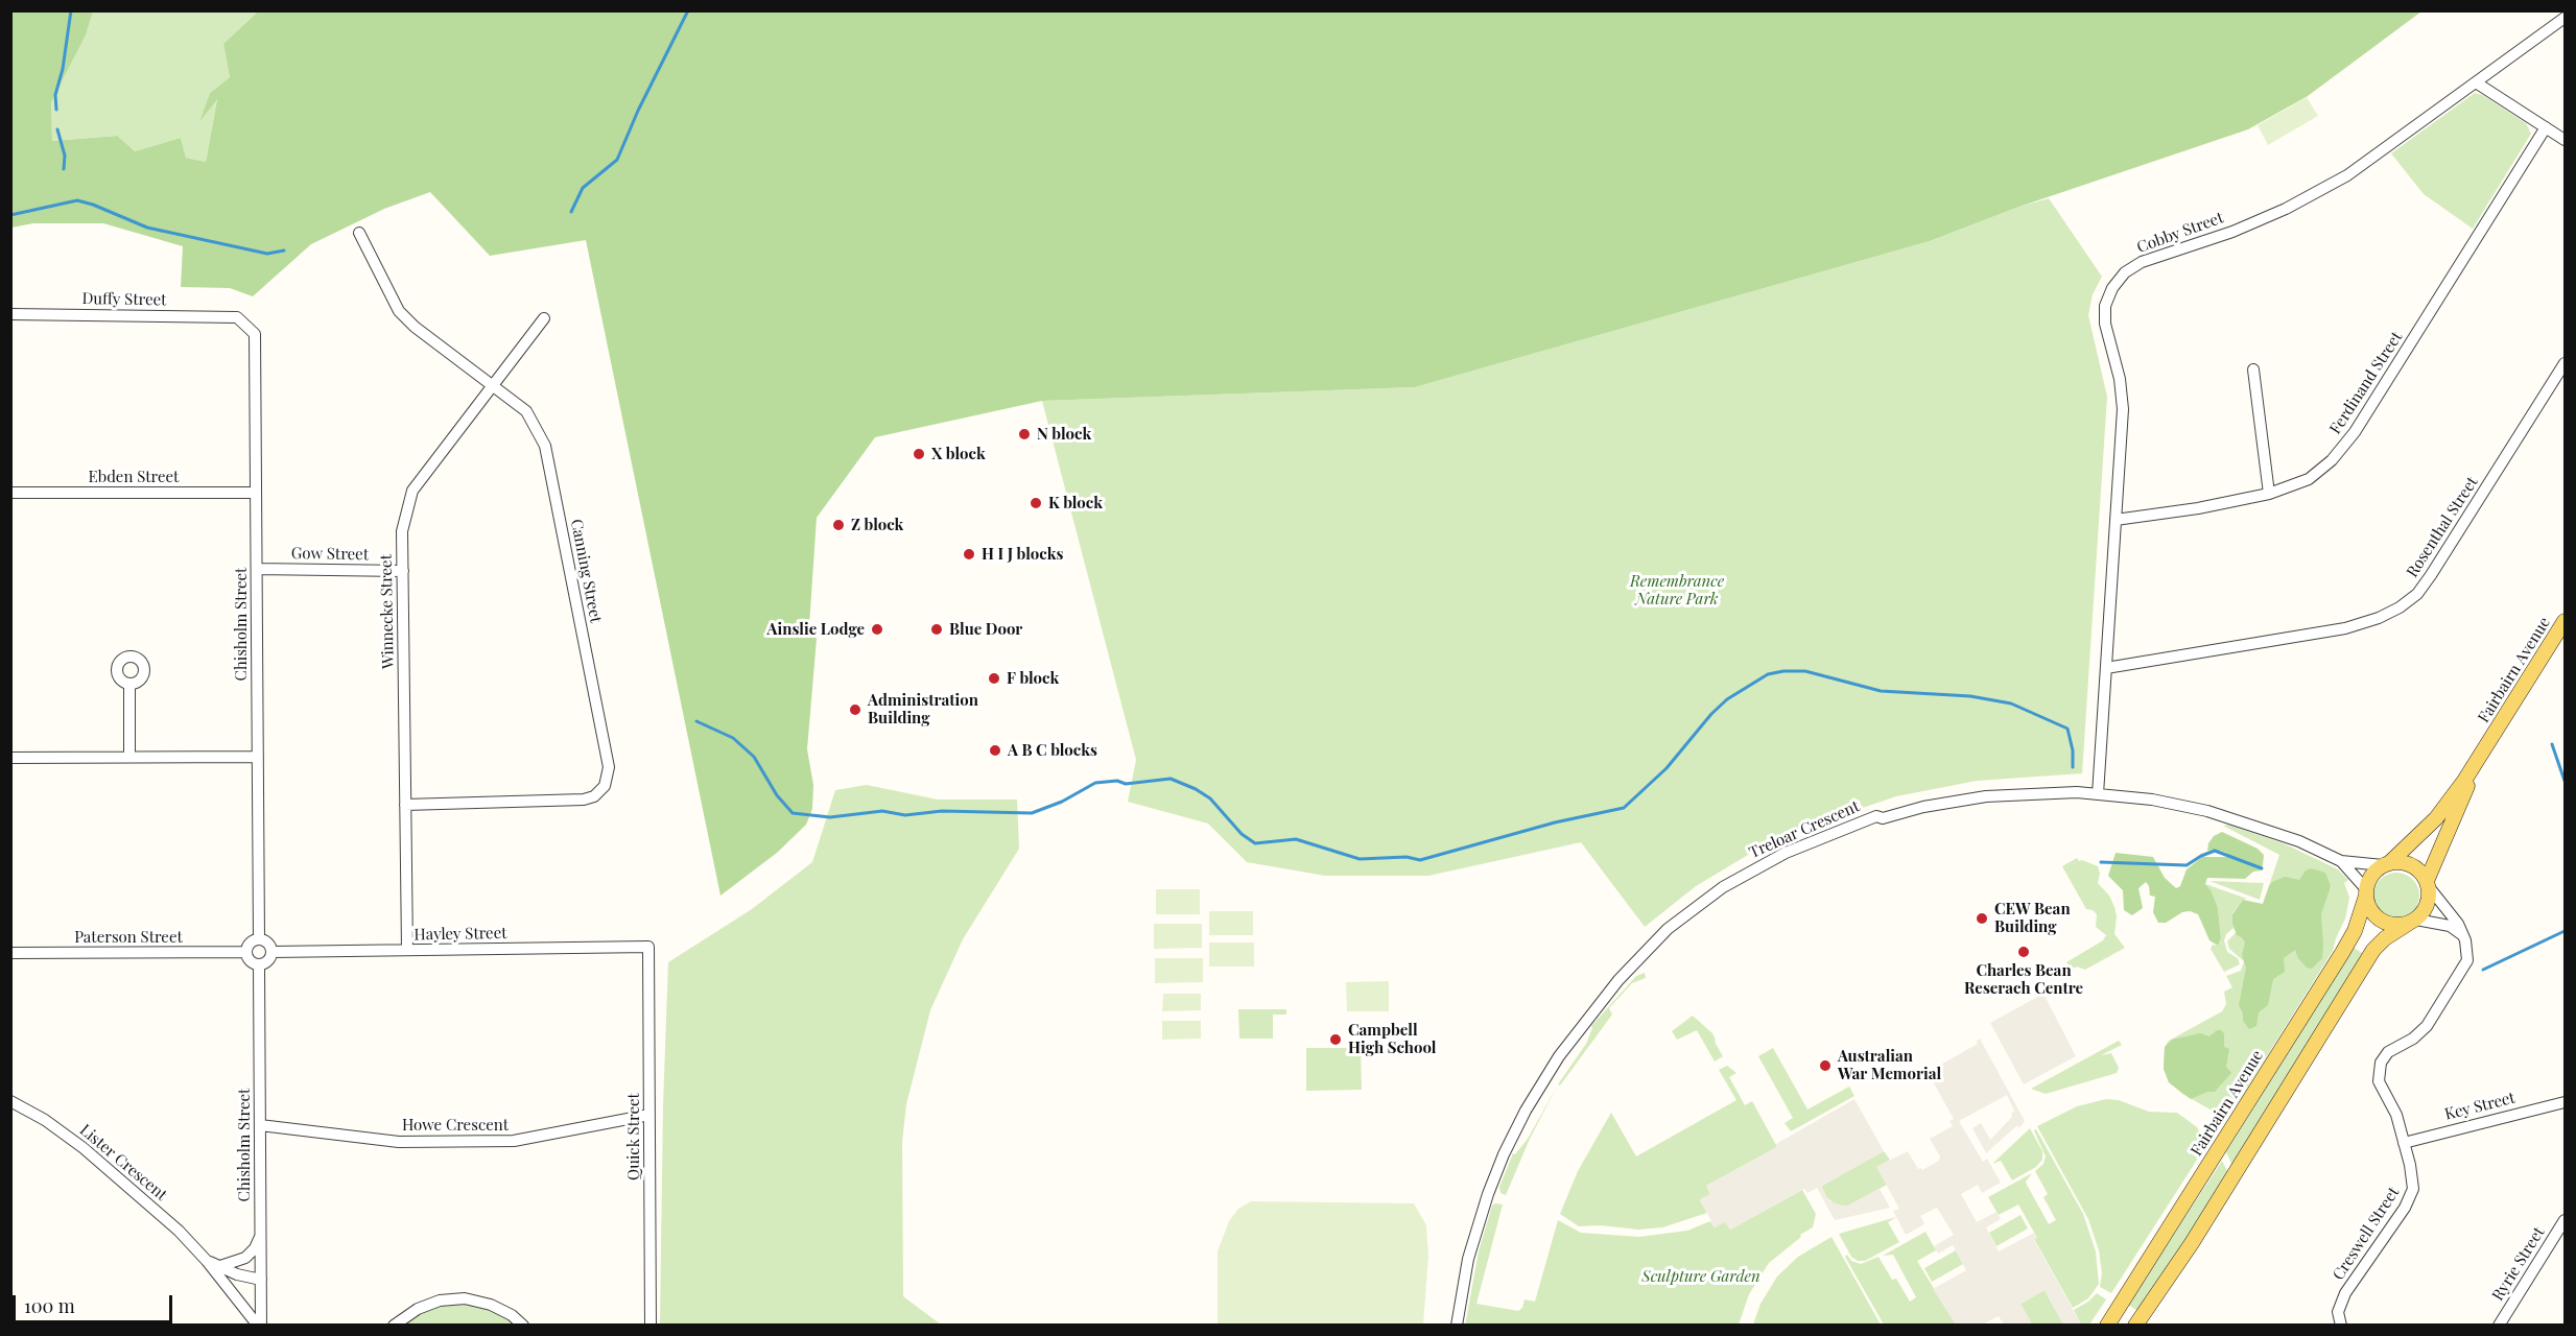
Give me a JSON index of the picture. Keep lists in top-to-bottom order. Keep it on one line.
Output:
{"streets":{"main road":["Fairbairn Avenue"],"street":["Cobby Street","Duffy Street","Ferdinand Street","Ebden Street","Rosenthal Street","Gow Street","Canning Street","Winnecke Street","Chisholm Street","Treloar Crescent","Hayley Street","Paterson Street","Key Street","Howe Crescent","Quick Street","Lister Crescent","Creswell Street","Ryrie Street"]},"crossings":[["Cobby Street","Ferdinand Street"],["Cobby Street","Rosenthal Street"],["Cobby Street","Treloar Crescent"],["Duffy Street","Chisholm Street"],["Ebden Street","Chisholm Street"],["Gow Street","Winnecke Street"],["Gow Street","Chisholm Street"],["Canning Street","Winnecke Street"],["Winnecke Street","Hayley Street"],["Chisholm Street","Hayley Street"],["Chisholm Street","Paterson Street"],["Chisholm Street","Howe Crescent"],["Chisholm Street","Lister Crescent"],["Fairbairn Avenue","Treloar Crescent"],["Hayley Street","Paterson Street"],["Hayley Street","Quick Street"],["Key Street","Creswell Street"],["Howe Crescent","Quick Street"]],"parks":["Remembrance Nature Park","Sculpture Garden"],"places":["N block","X block","K block","Z block","H I J blocks","Ainslie Lodge","Blue Door","F block","Administration Building","A B C blocks","CEW Bean Building","Charles Bean Reserach Centre","Campbell High School","Australian War Memorial"],"scale_bar":"100 m"}
